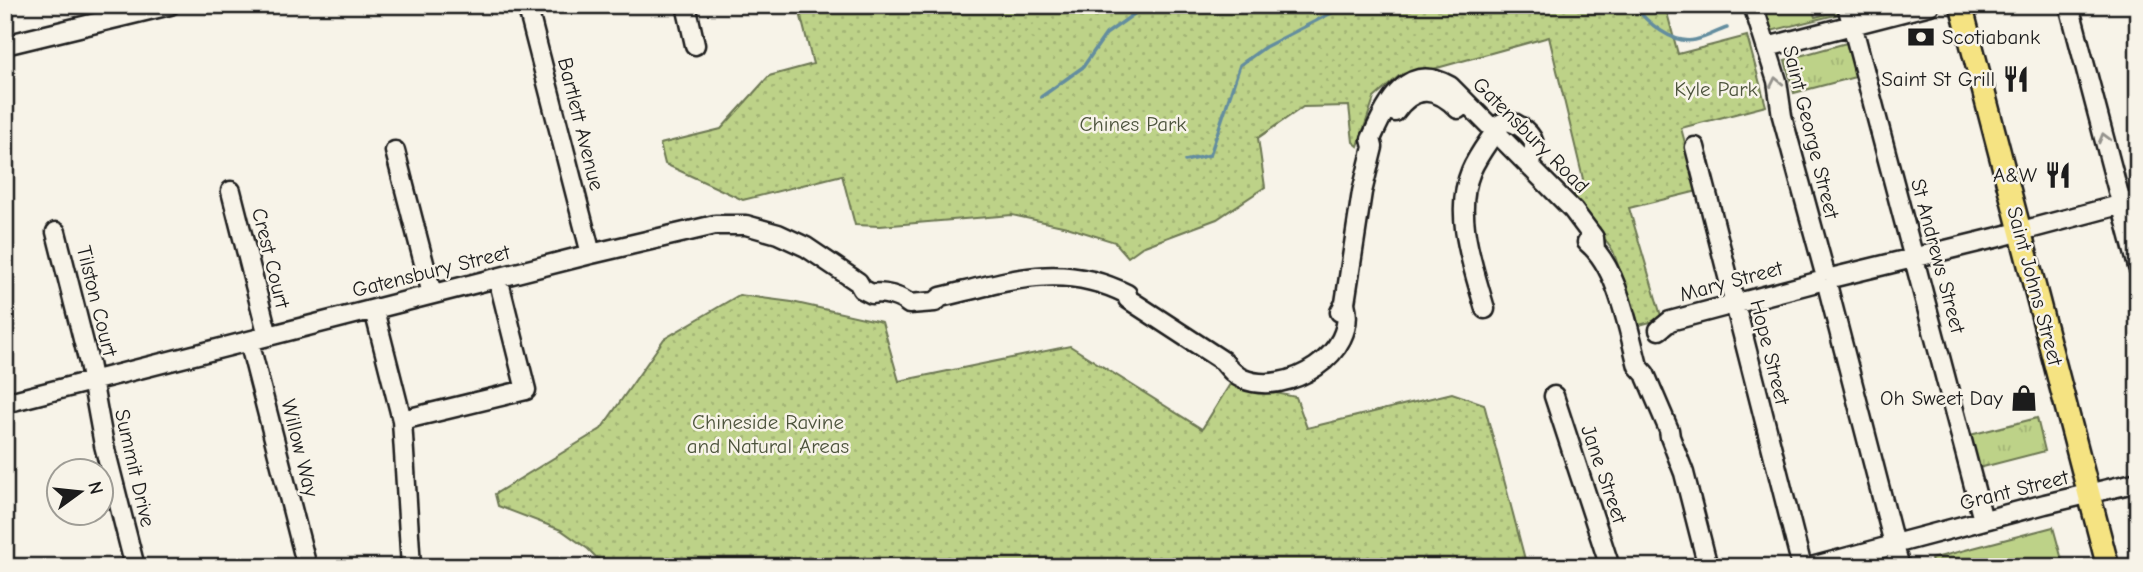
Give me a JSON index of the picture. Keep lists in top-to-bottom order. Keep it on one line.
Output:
{"streets":{"main road":["Saint Johns Street"],"street":["Bartlett Avenue","Saint George Street","Gatensbury Road","St Andrews Street","Crest Court","Gatensbury Street","Mary Street","Tilston Court","Hope Street","Willow Way","Summit Drive","Jane Street","Grant Street"]},"crossings":[["Bartlett Avenue","Gatensbury Street"],["Saint George Street","Mary Street"],["Saint George Street","Grant Street"],["Gatensbury Road","Gatensbury Street"],["St Andrews Street","Mary Street"],["St Andrews Street","Grant Street"],["Crest Court","Gatensbury Street"],["Gatensbury Street","Tilston Court"],["Gatensbury Street","Willow Way"],["Gatensbury Street","Summit Drive"],["Mary Street","Saint Johns Street"],["Mary Street","Hope Street"],["Saint Johns Street","Grant Street"],["Tilston Court","Summit Drive"]],"one_way":["Saint George Street"],"parks":["Kyle Park","Chines Park","Chineside Ravine and Natural Areas"],"places":{"bank":["Scotiabank"],"restaurant":["Saint St Grill","A&W"],"shop":["Oh Sweet Day"]},"north":"right"}
